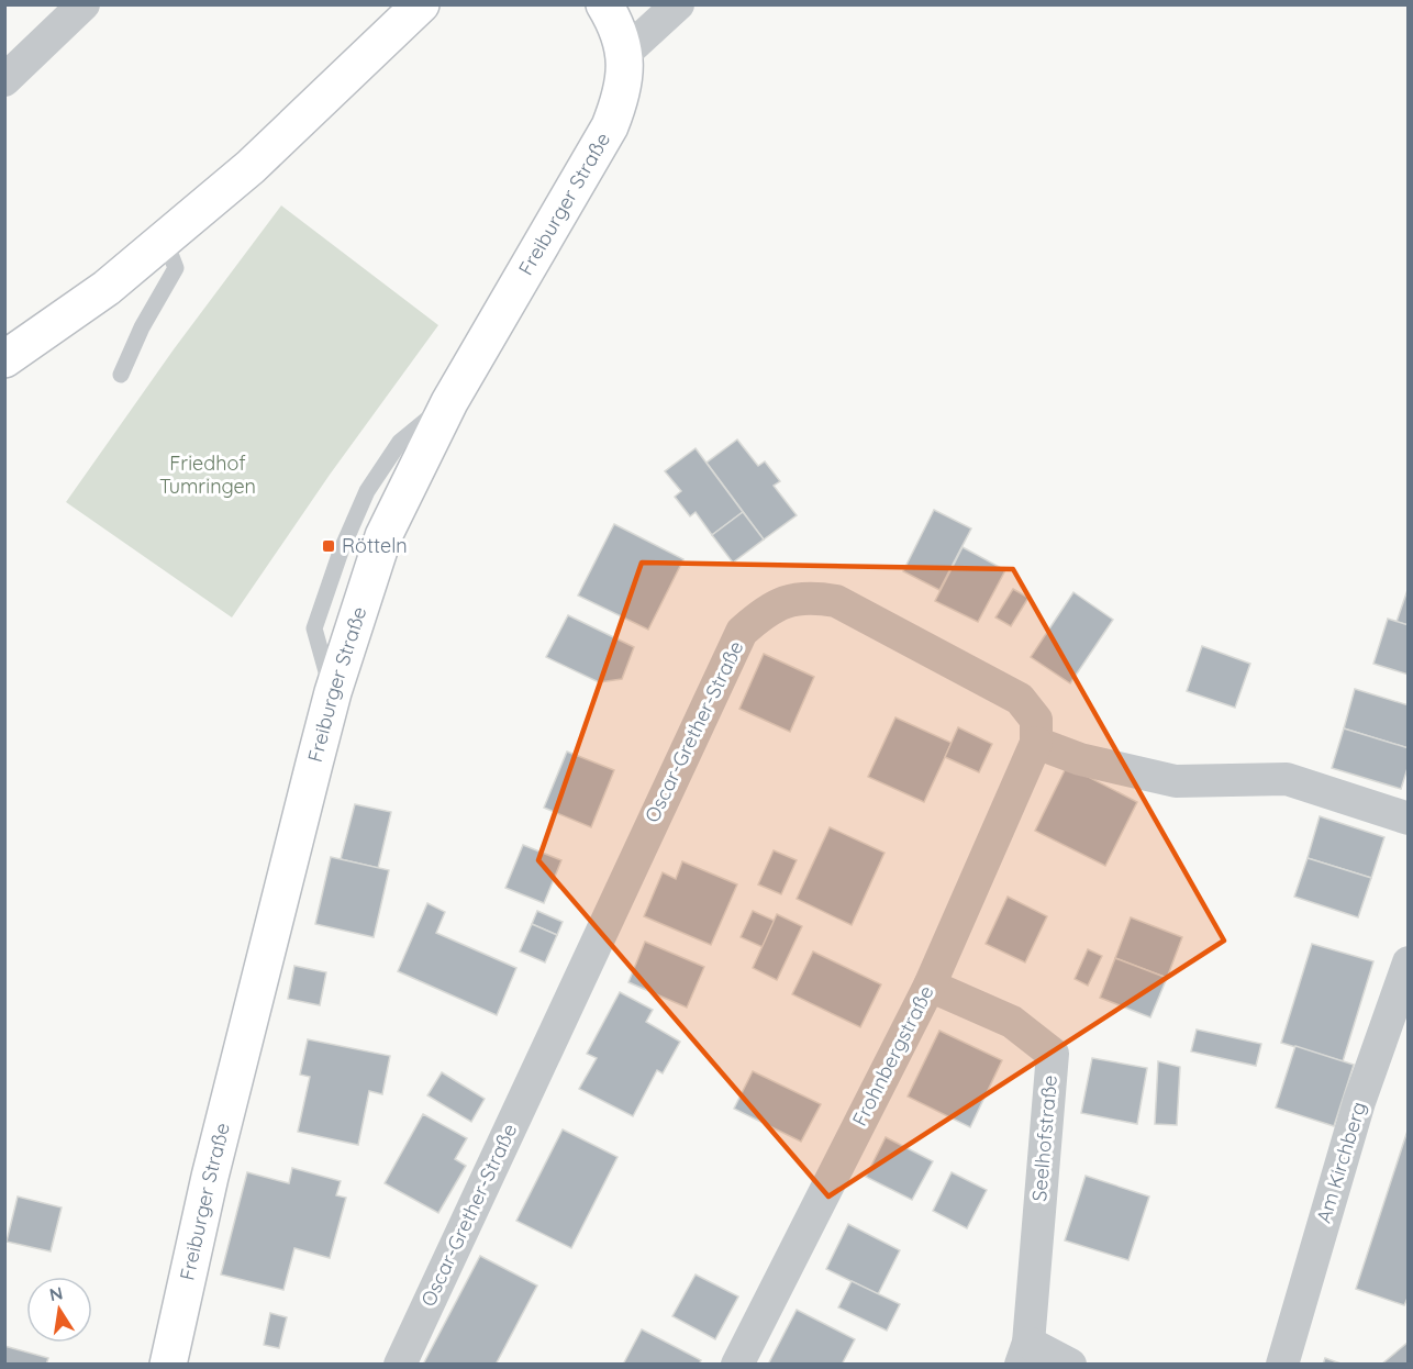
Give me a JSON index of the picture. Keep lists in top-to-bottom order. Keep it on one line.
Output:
{"streets":{"street":["Freiburger Straße","Oscar-Grether-Straße","Frohnbergstraße","Seelhofstraße","Am Kirchberg"]},"crossings":[["Oscar-Grether-Straße","Frohnbergstraße"],["Frohnbergstraße","Seelhofstraße"]],"parks":["Friedhof Tumringen"],"places":{"transit":["Rötteln"]},"north":"top"}
